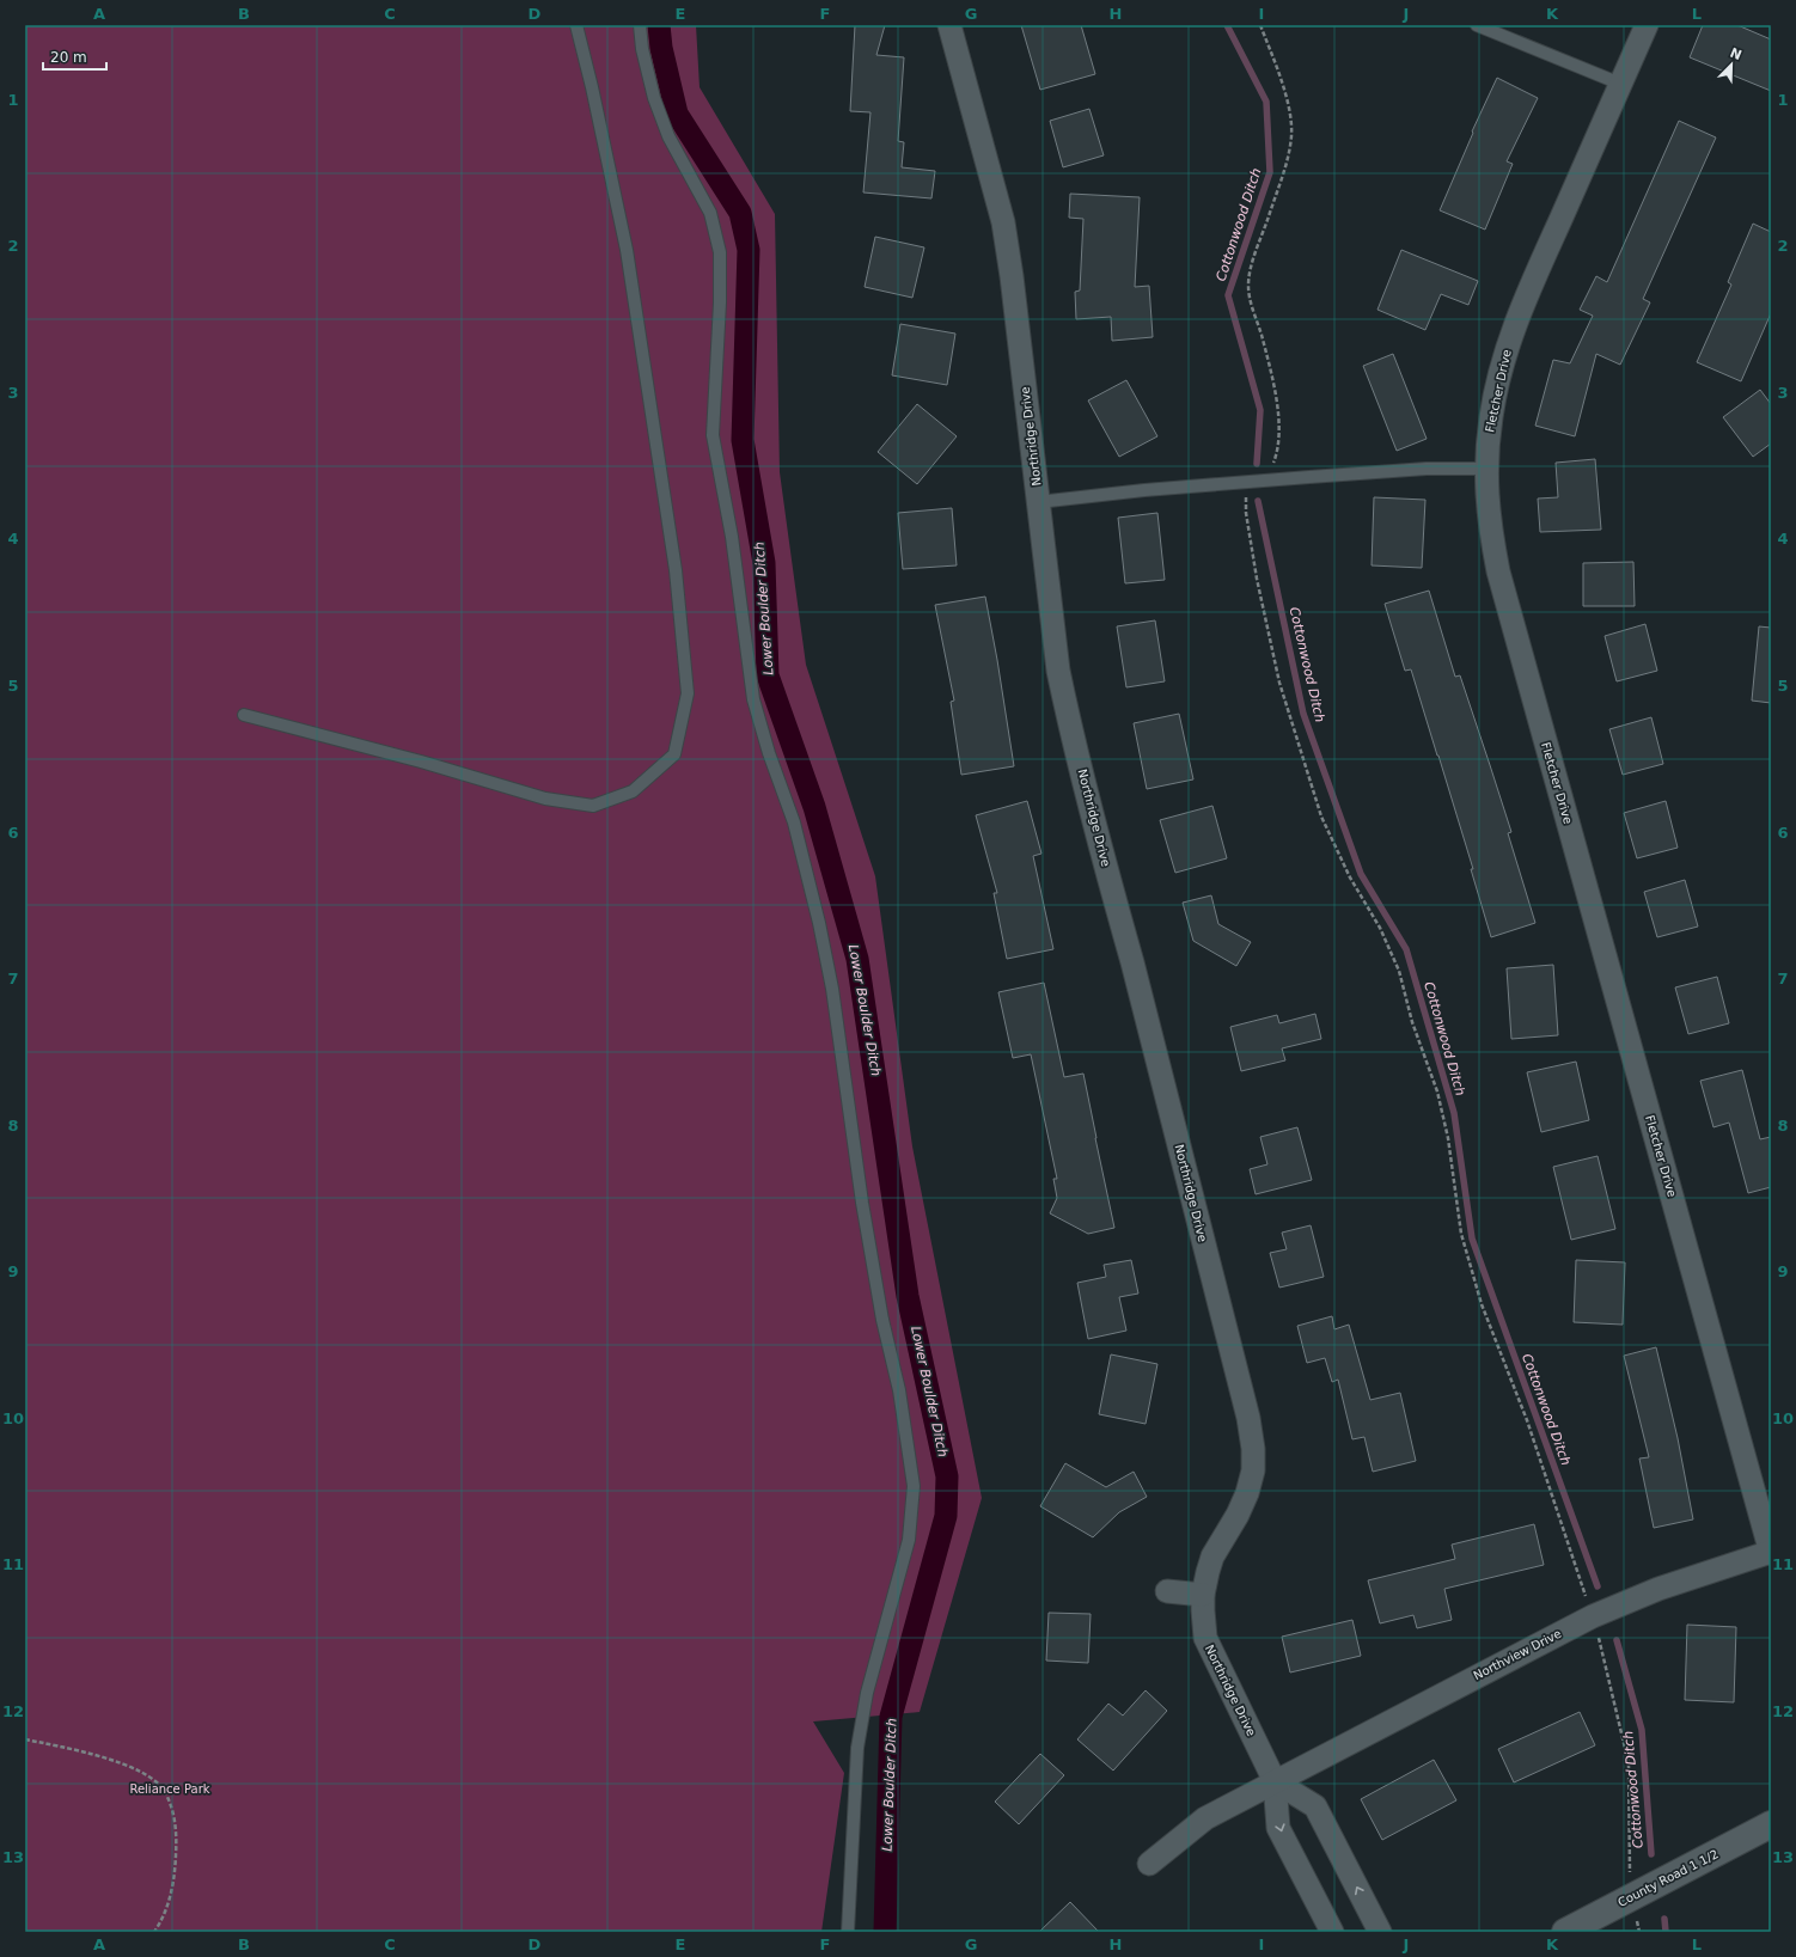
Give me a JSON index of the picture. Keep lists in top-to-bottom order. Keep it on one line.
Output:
{"streets":{"street":["Fletcher Drive","Northridge Drive","Northview Drive","County Road 1 1/2"]},"crossings":[["Fletcher Drive","Northview Drive"],["Northridge Drive","Northview Drive"]],"water":["Cottonwood Ditch","Lower Boulder Ditch"],"parks":["Reliance Park"],"scale_bar":"20 m","north":"top right","grid":{"columns":["A","B","C","D","E","F","G","H","I","J","K","L"],"rows":["1","2","3","4","5","6","7","8","9","10","11","12","13"]}}
